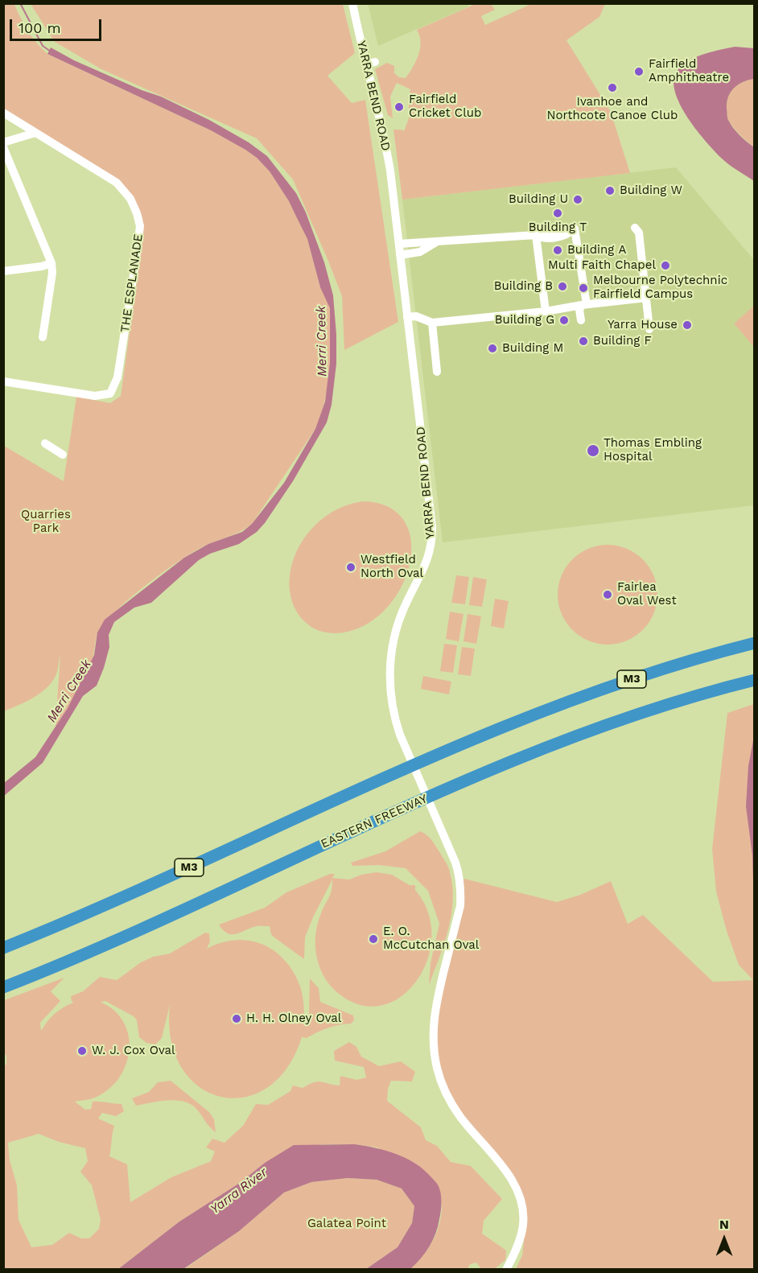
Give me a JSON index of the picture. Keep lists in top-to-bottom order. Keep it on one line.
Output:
{"streets":{"highway":["M3","EASTERN FREEWAY"],"street":["YARRA BEND ROAD","THE ESPLANADE"]},"water":["Merri Creek","Yarra River"],"parks":["Quarries Park","Galatea Point"],"places":["Fairfield Amphitheatre","Ivanhoe and Northcote Canoe Club","Fairfield Cricket Club","Building W","Building U","Building T","Building A","Multi Faith Chapel","Building B","Melbourne Polytechnic Fairfield Campus","Building G","Yarra House","Building F","Building M","Thomas Embling Hospital","Westfield North Oval","Fairlea Oval West","E. O. McCutchan Oval","H. H. Olney Oval","W. J. Cox Oval"],"scale_bar":"100 m","north":"top"}
